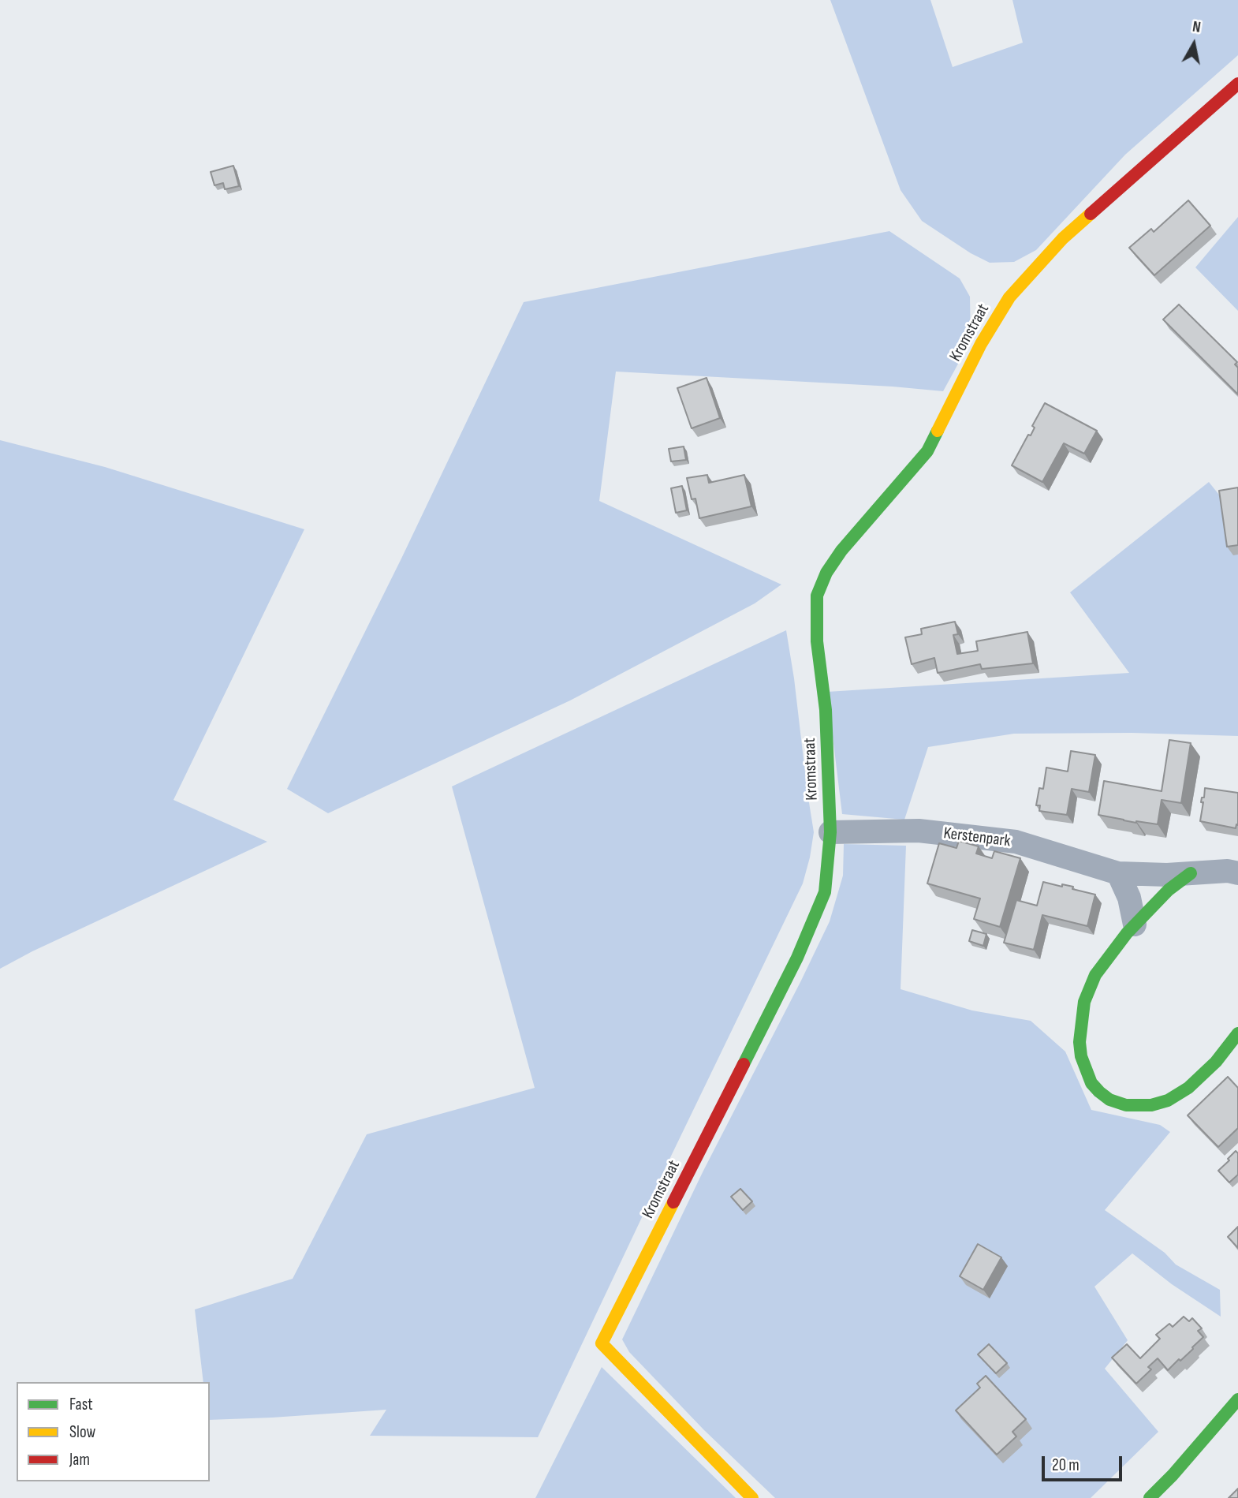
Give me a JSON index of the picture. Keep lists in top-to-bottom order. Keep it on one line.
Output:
{"streets":{"street":["Kromstraat","Kerstenpark"]},"crossings":[["Kromstraat","Kerstenpark"]],"legend":["Fast","Slow","Jam"],"scale_bar":"20 m","north":"top"}
